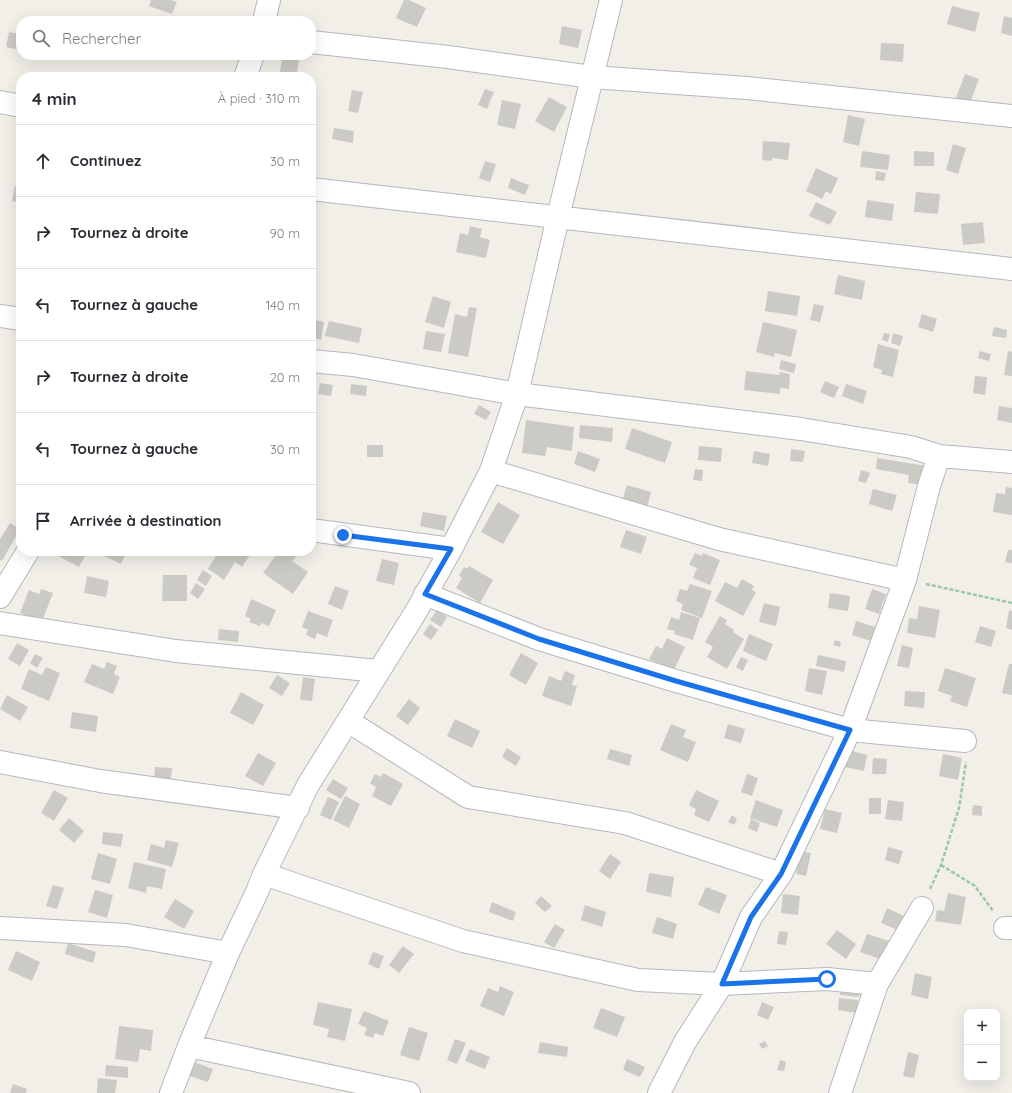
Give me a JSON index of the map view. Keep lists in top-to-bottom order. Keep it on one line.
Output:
{"page":{"search":"Rechercher","heading":["4 min","À pied · 310 m"],"list":[["Continuez","30 m"],["Tournez à droite","90 m"],["Tournez à gauche","140 m"],["Tournez à droite","20 m"],["Tournez à gauche","30 m"],"Arrivée à destination"],"map_buttons":["+","−"]}}
